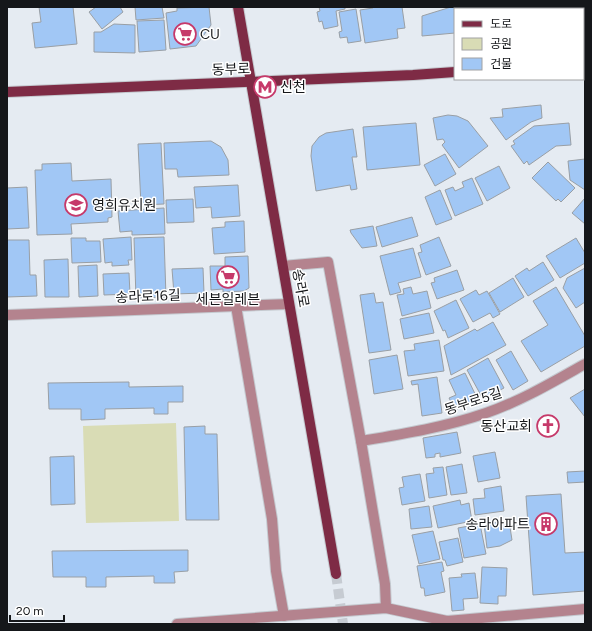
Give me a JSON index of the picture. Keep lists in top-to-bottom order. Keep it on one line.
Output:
{"streets":{"main road":["동부로","송라로"],"street":["송라로16길","동부로5길"]},"crossings":[["동부로","송라로"],["송라로","송라로16길"]],"places":{"supermarket":["CU","세븐일레븐"],"metro station":["신천"],"school or university":["영희유치원"],"church":["동산교회"],"building":["송라아파트"]},"legend":["도로","공원","건물"],"scale_bar":"20 m"}
